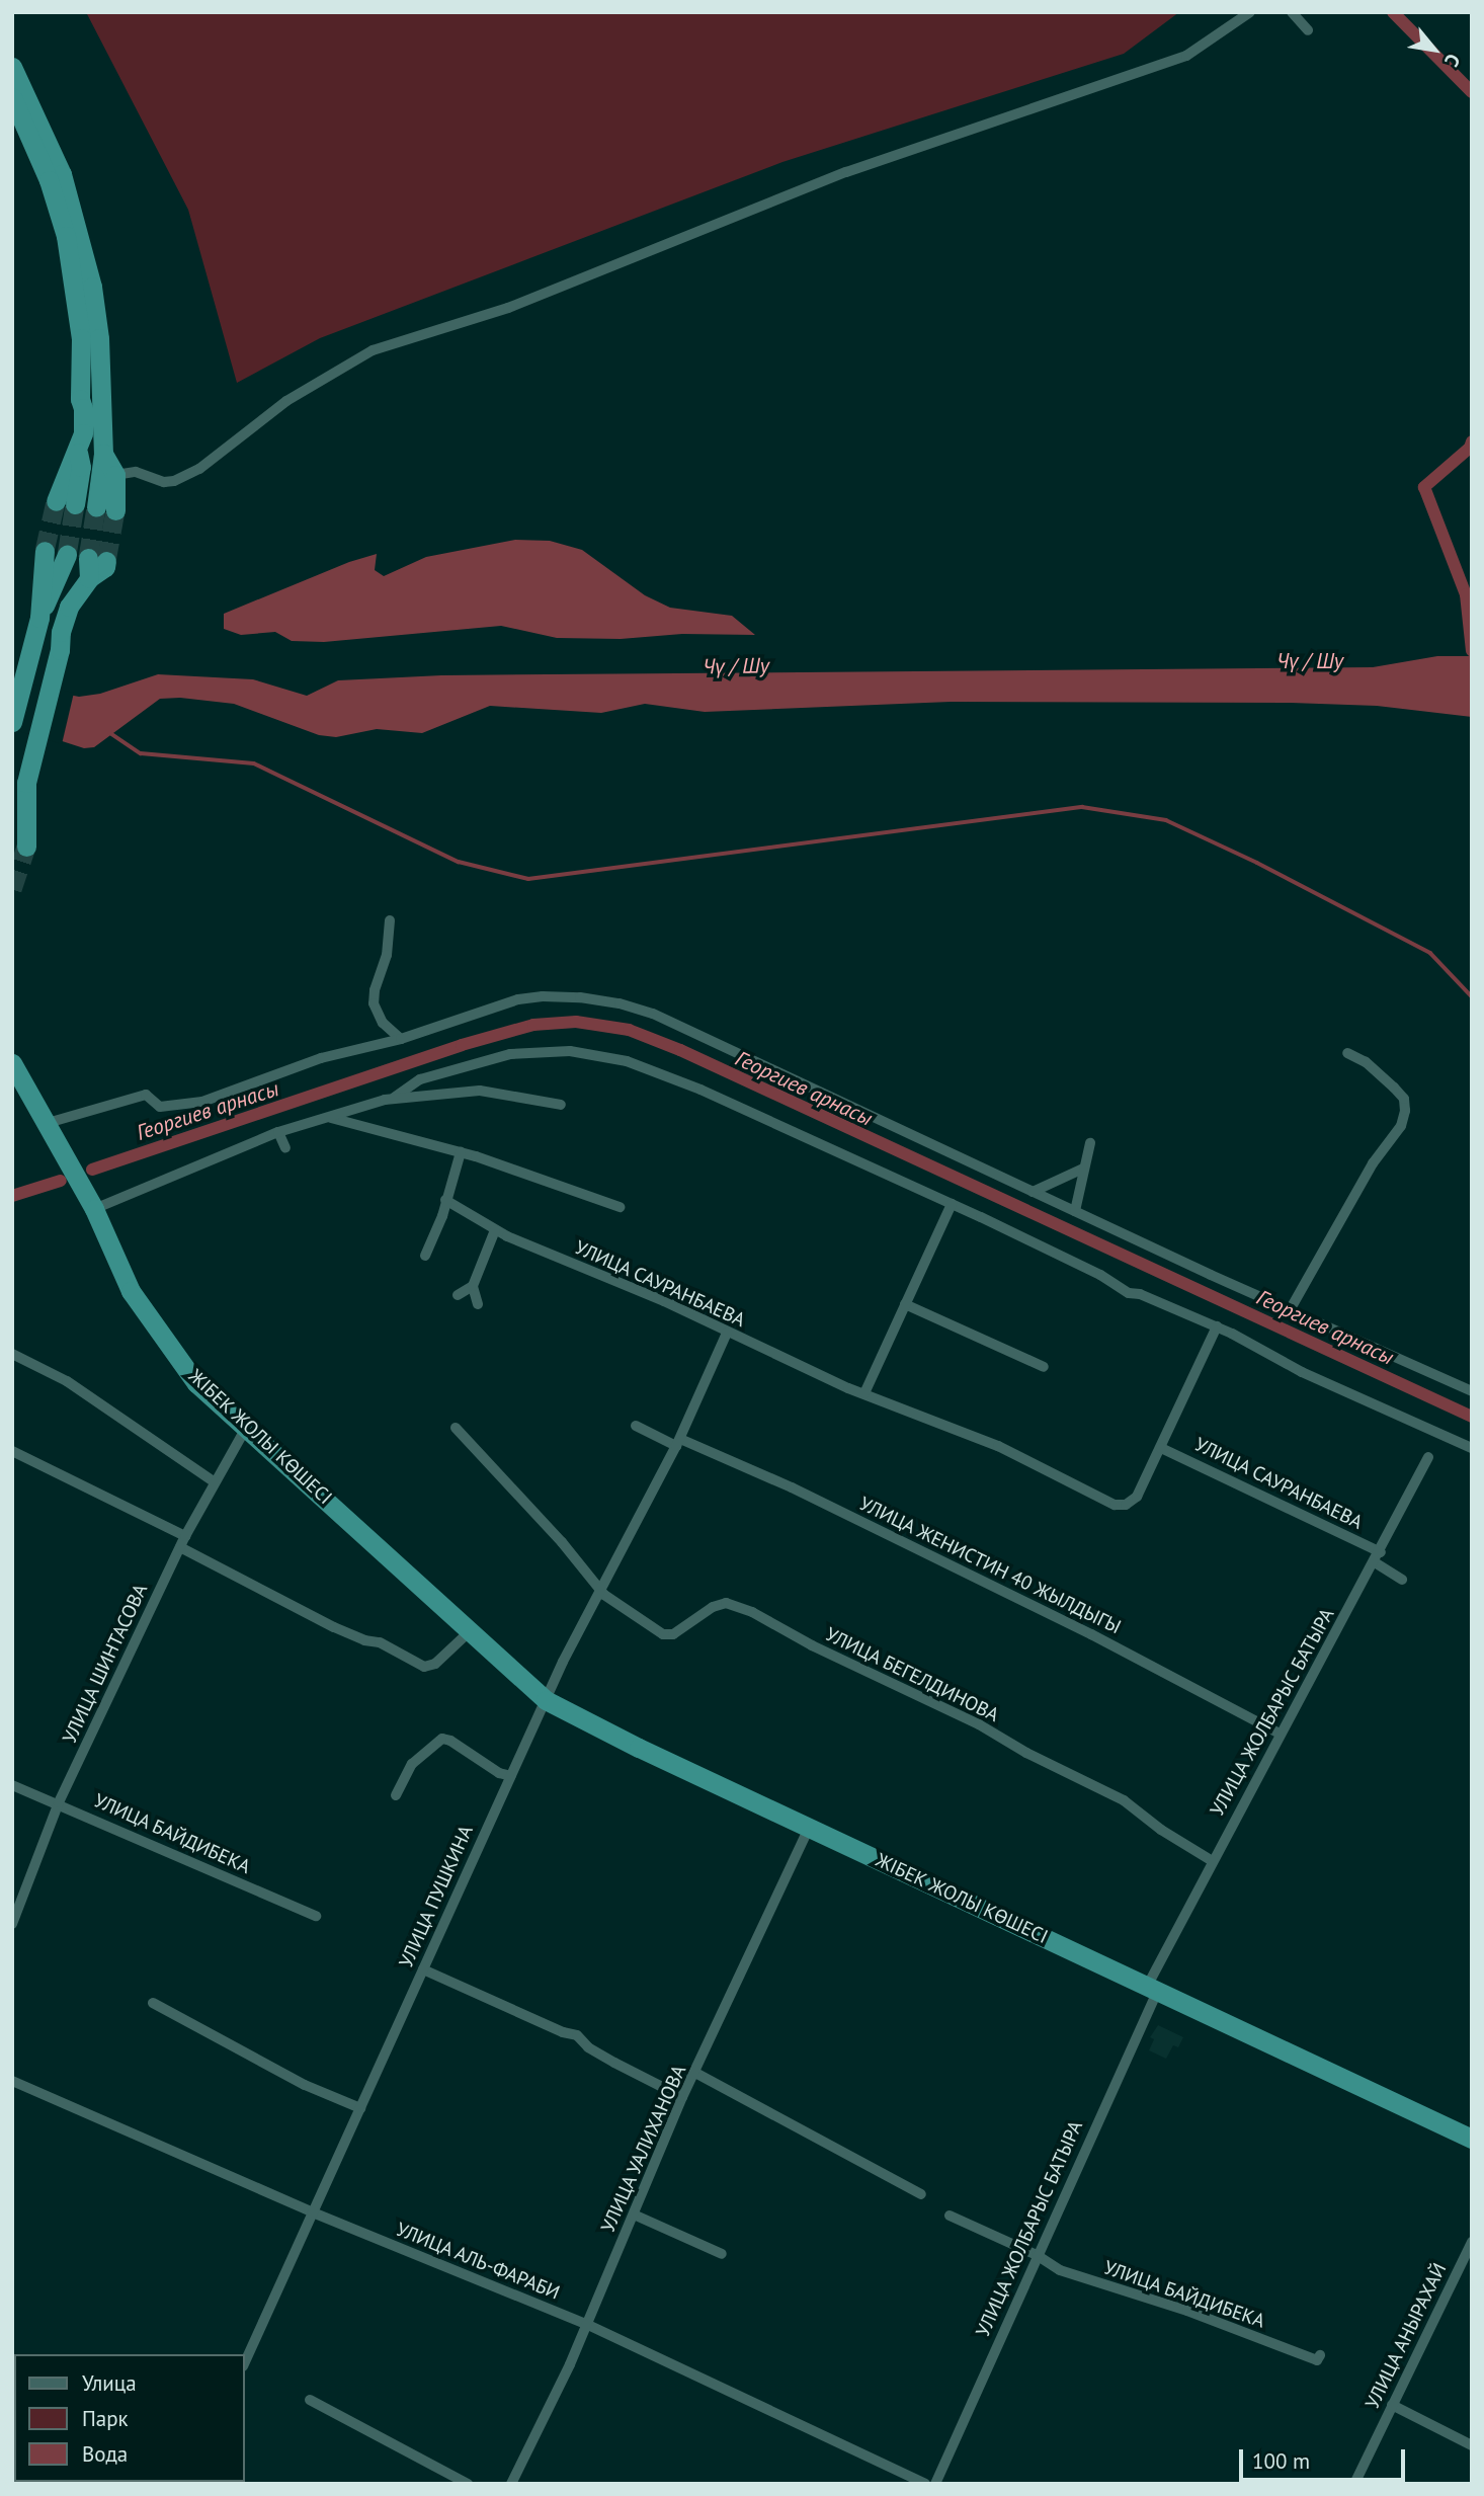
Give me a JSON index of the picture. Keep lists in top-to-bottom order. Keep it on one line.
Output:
{"streets":{"highway":["ЖІБЕК ЖОЛЫ КӨШЕСІ"],"street":["УЛИЦА САУРАНБАЕВА","УЛИЦА ЖЕНИСТИН 40 ЖЫЛДЫГЫ","УЛИЦА ШИНТАСОВА","УЛИЦА БЕГЕЛДИНОВА","УЛИЦА ЖОЛБАРЫС БАТЫРА","УЛИЦА БАЙДИБЕКА","УЛИЦА ПУШКИНА","УЛИЦА УАЛИХАНОВА","УЛИЦА АЛЬ-ФАРАБИ","УЛИЦА АНЫРАХАЙ"]},"crossings":[["УЛИЦА САУРАНБАЕВА","УЛИЦА ЖОЛБАРЫС БАТЫРА"],["УЛИЦА САУРАНБАЕВА","УЛИЦА ПУШКИНА"],["ЖІБЕК ЖОЛЫ КӨШЕСІ","УЛИЦА ШИНТАСОВА"],["ЖІБЕК ЖОЛЫ КӨШЕСІ","УЛИЦА ЖОЛБАРЫС БАТЫРА"],["ЖІБЕК ЖОЛЫ КӨШЕСІ","УЛИЦА ПУШКИНА"],["ЖІБЕК ЖОЛЫ КӨШЕСІ","УЛИЦА УАЛИХАНОВА"],["УЛИЦА ЖЕНИСТИН 40 ЖЫЛДЫГЫ","УЛИЦА ЖОЛБАРЫС БАТЫРА"],["УЛИЦА ЖЕНИСТИН 40 ЖЫЛДЫГЫ","УЛИЦА ПУШКИНА"],["УЛИЦА ШИНТАСОВА","УЛИЦА БАЙДИБЕКА"],["УЛИЦА БЕГЕЛДИНОВА","УЛИЦА ЖОЛБАРЫС БАТЫРА"],["УЛИЦА БЕГЕЛДИНОВА","УЛИЦА ПУШКИНА"],["УЛИЦА ЖОЛБАРЫС БАТЫРА","УЛИЦА БАЙДИБЕКА"],["УЛИЦА ПУШКИНА","УЛИЦА АЛЬ-ФАРАБИ"],["УЛИЦА УАЛИХАНОВА","УЛИЦА АЛЬ-ФАРАБИ"]],"water":["Чү / Шу","Георгиев арнасы"],"legend":["Улица","Парк","Вода"],"scale_bar":"100 m","north":"bottom right"}
